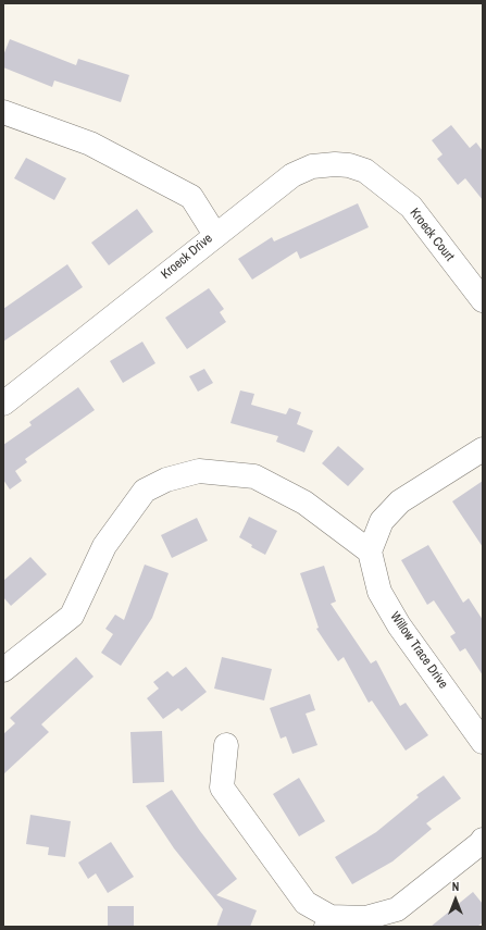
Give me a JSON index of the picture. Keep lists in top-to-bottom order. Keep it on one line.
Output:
{"streets":{"street":["Kroeck Court","Kroeck Drive","Willow Trace Drive"]},"crossings":[["Kroeck Court","Kroeck Drive"]],"north":"top"}
